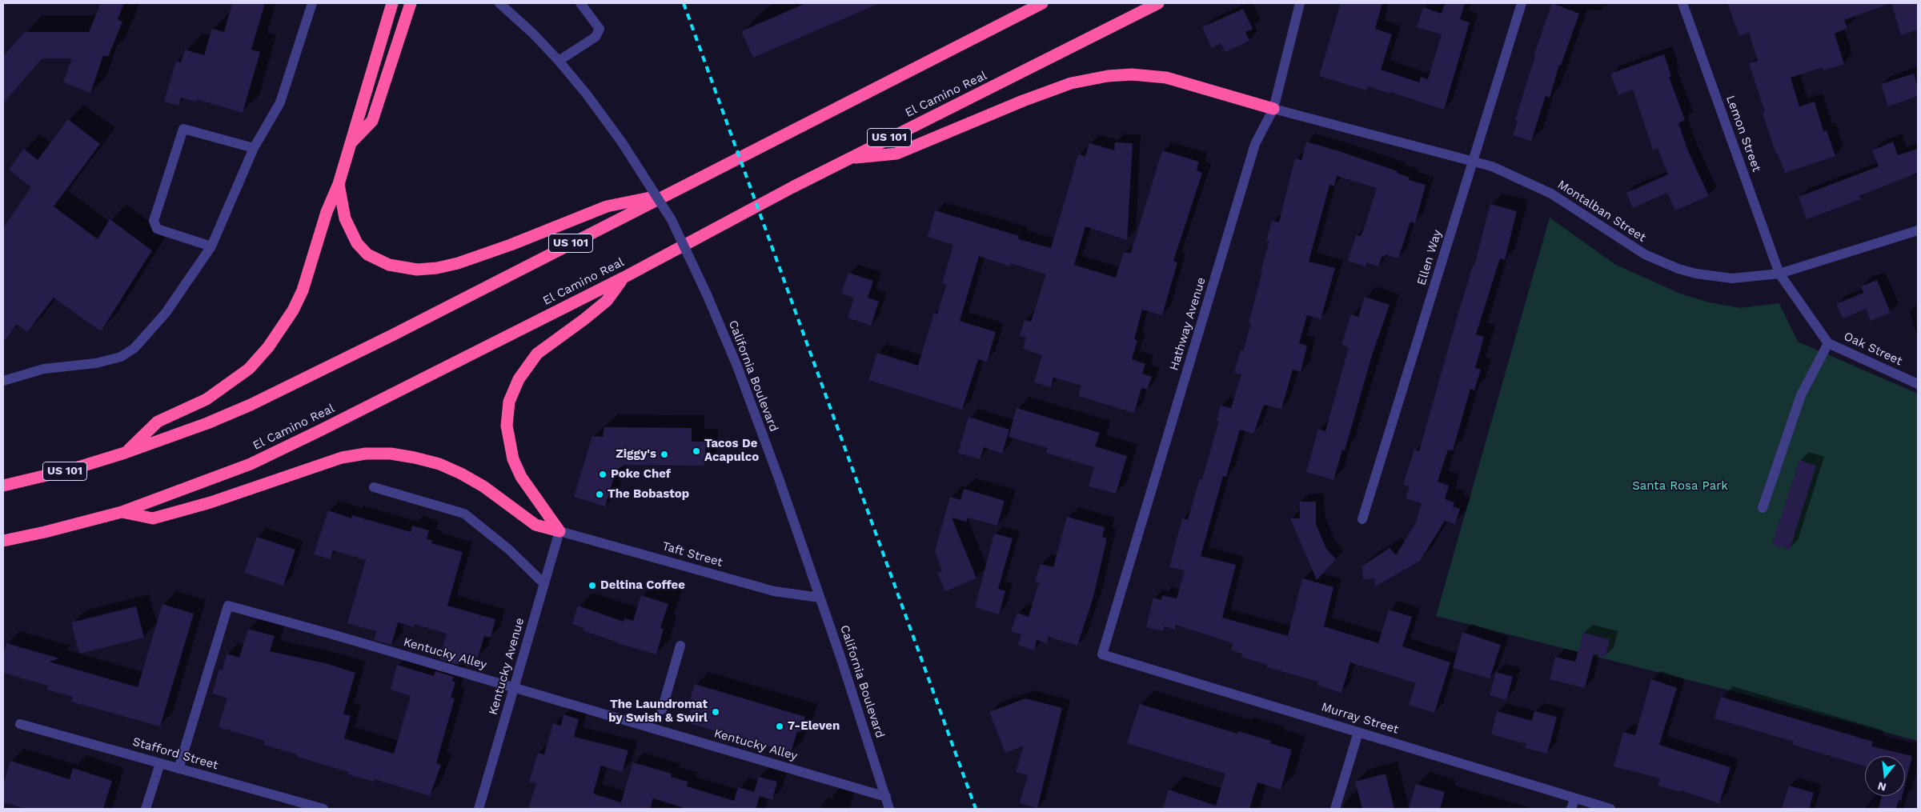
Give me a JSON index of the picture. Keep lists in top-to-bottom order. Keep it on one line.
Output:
{"streets":{"highway":["El Camino Real","US 101"],"street":["Lemon Street","Montalban Street","Ellen Way","Hathway Avenue","Oak Street","California Boulevard","Taft Street","Kentucky Alley","Kentucky Avenue","Murray Street","Stafford Street"]},"crossings":[["Lemon Street","Montalban Street"],["Lemon Street","Oak Street"],["Montalban Street","Ellen Way"],["Montalban Street","Hathway Avenue"],["Montalban Street","Oak Street"],["Hathway Avenue","Murray Street"],["California Boulevard","Taft Street"],["California Boulevard","Kentucky Alley"],["Taft Street","Kentucky Avenue"],["Kentucky Alley","Kentucky Avenue"],["Kentucky Alley","Stafford Street"]],"parks":["Santa Rosa Park"],"places":["Tacos De Acapulco","Ziggy's","Poke Chef","The Bobastop","Deltina Coffee","The Laundromat by Swish & Swirl","7-Eleven"],"north":"bottom"}
